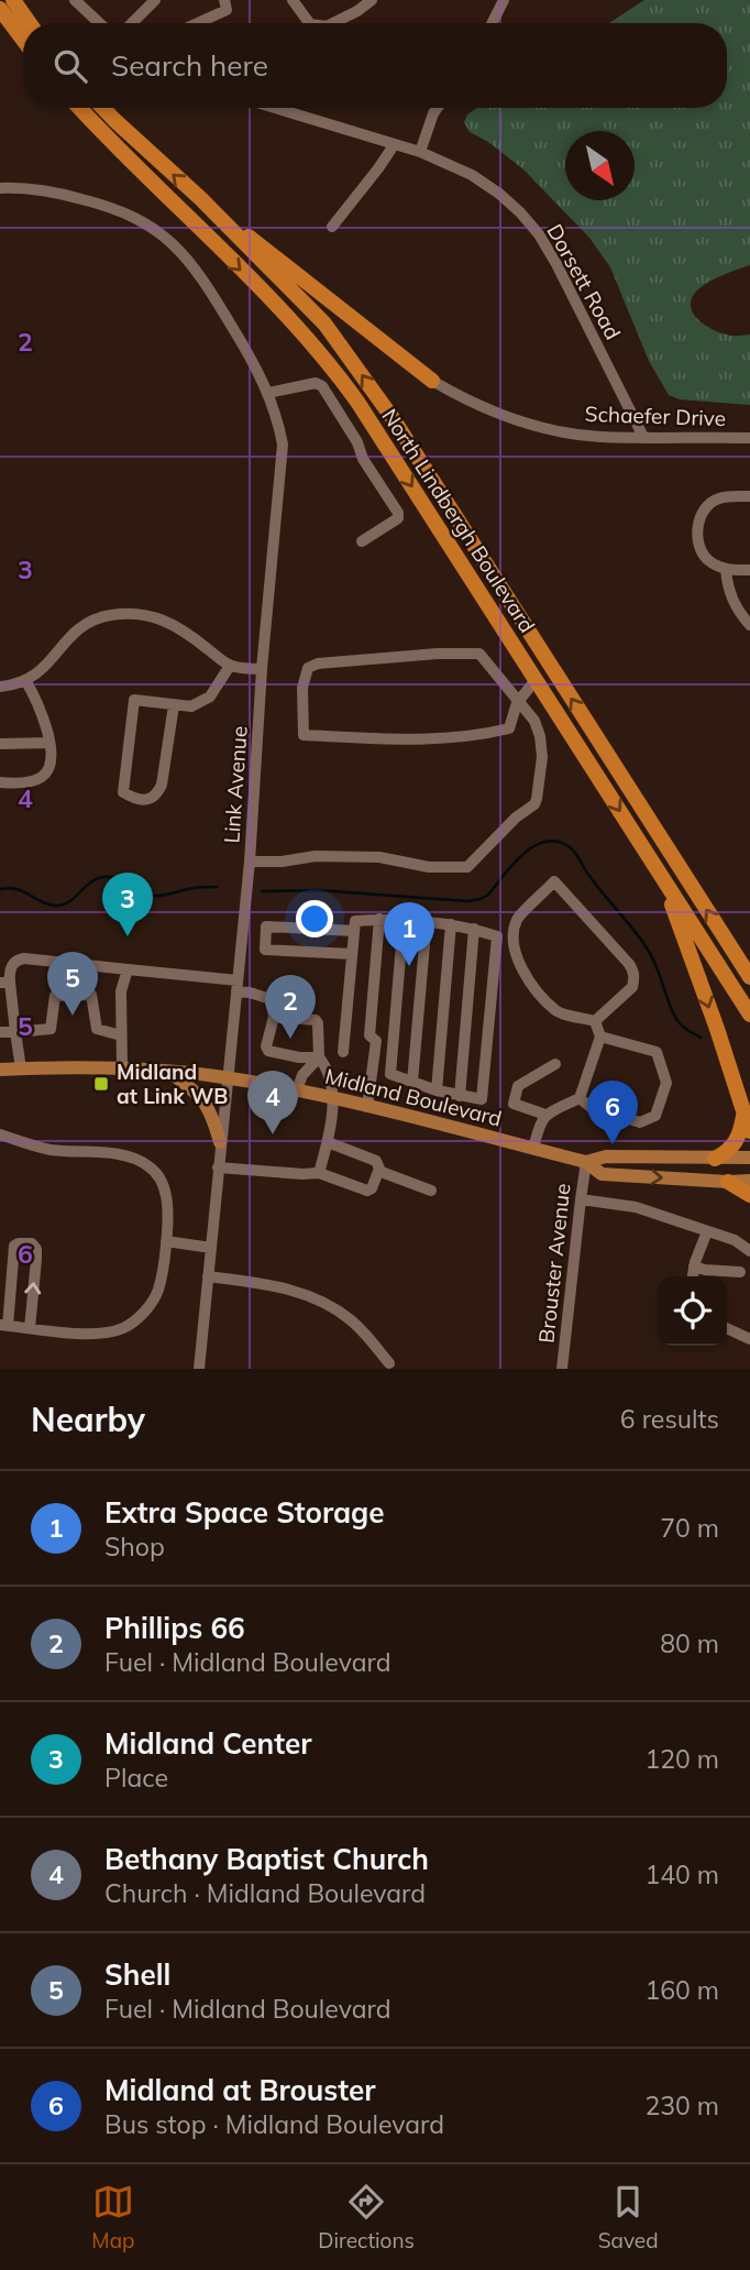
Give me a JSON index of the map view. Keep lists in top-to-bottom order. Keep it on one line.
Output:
{"streets":{"highway":["North Lindbergh Boulevard"],"main road":["Midland Boulevard"],"street":["Dorsett Road","Schaefer Drive","Link Avenue","Brouster Avenue"]},"crossings":[["Dorsett Road","Schaefer Drive"],["Link Avenue","Midland Boulevard"],["Midland Boulevard","Brouster Avenue"]],"places":{"transit":["Midland at Link WB"]},"north":"bottom right","page":{"search":"Search here","pins":["3","1","5","2","4","6"],"heading":["Nearby","6 results"],"list":[{"mark":"1","name":"Extra Space Storage","note":"Shop","value":"70 m"},{"mark":"2","name":"Phillips 66","note":"Fuel · Midland Boulevard","value":"80 m"},{"mark":"3","name":"Midland Center","note":"Place","value":"120 m"},{"mark":"4","name":"Bethany Baptist Church","note":"Church · Midland Boulevard","value":"140 m"},{"mark":"5","name":"Shell","note":"Fuel · Midland Boulevard","value":"160 m"},{"mark":"6","name":"Midland at Brouster","note":"Bus stop · Midland Boulevard","value":"230 m"}],"nav":["Map","Directions","Saved"]},"grid":{"rows":["2","3","4","5","6"]}}
